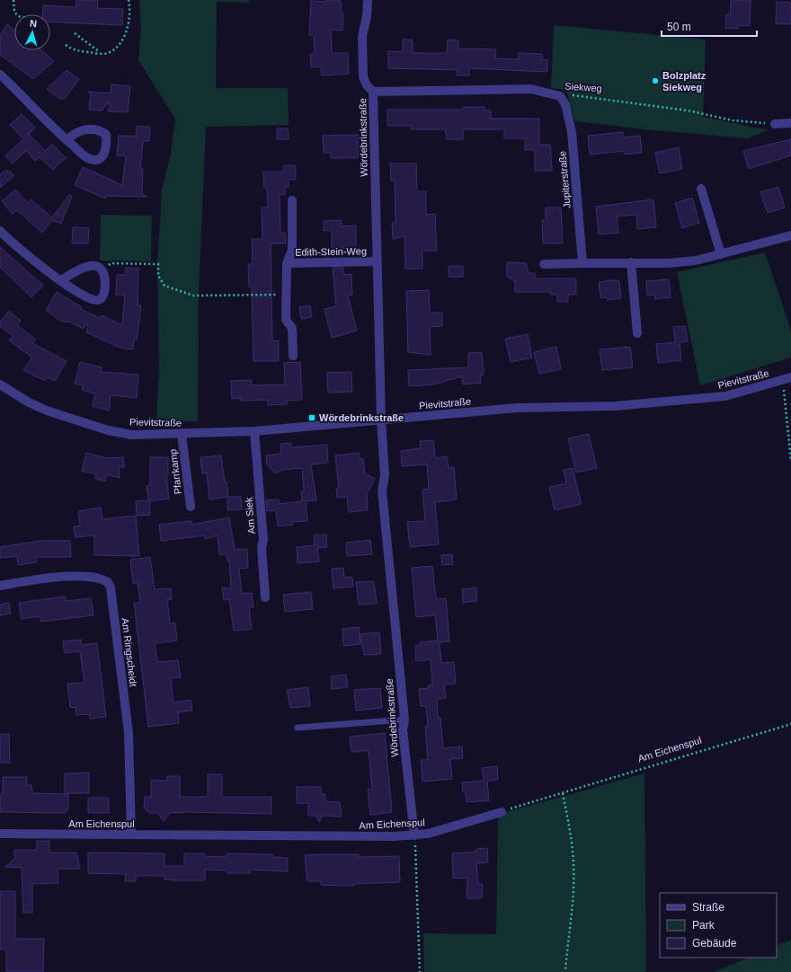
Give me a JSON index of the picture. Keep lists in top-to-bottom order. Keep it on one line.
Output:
{"streets":{"street":["Siekweg","Wördebrinkstraße","Jupiterstraße","Edith-Stein-Weg","Pievitstraße","Pfarrkamp","Am Siek","Am Ringscheidt","Am Eichenspul"]},"crossings":[["Siekweg","Wördebrinkstraße"],["Siekweg","Jupiterstraße"],["Wördebrinkstraße","Edith-Stein-Weg"],["Wördebrinkstraße","Pievitstraße"],["Wördebrinkstraße","Am Eichenspul"],["Pievitstraße","Pfarrkamp"],["Pievitstraße","Am Siek"],["Am Ringscheidt","Am Eichenspul"]],"places":{"other":["Bolzplatz Siekweg"],"transit":["Wördebrinkstraße"]},"legend":["Straße","Park","Gebäude"],"scale_bar":"50 m","north":"top"}
